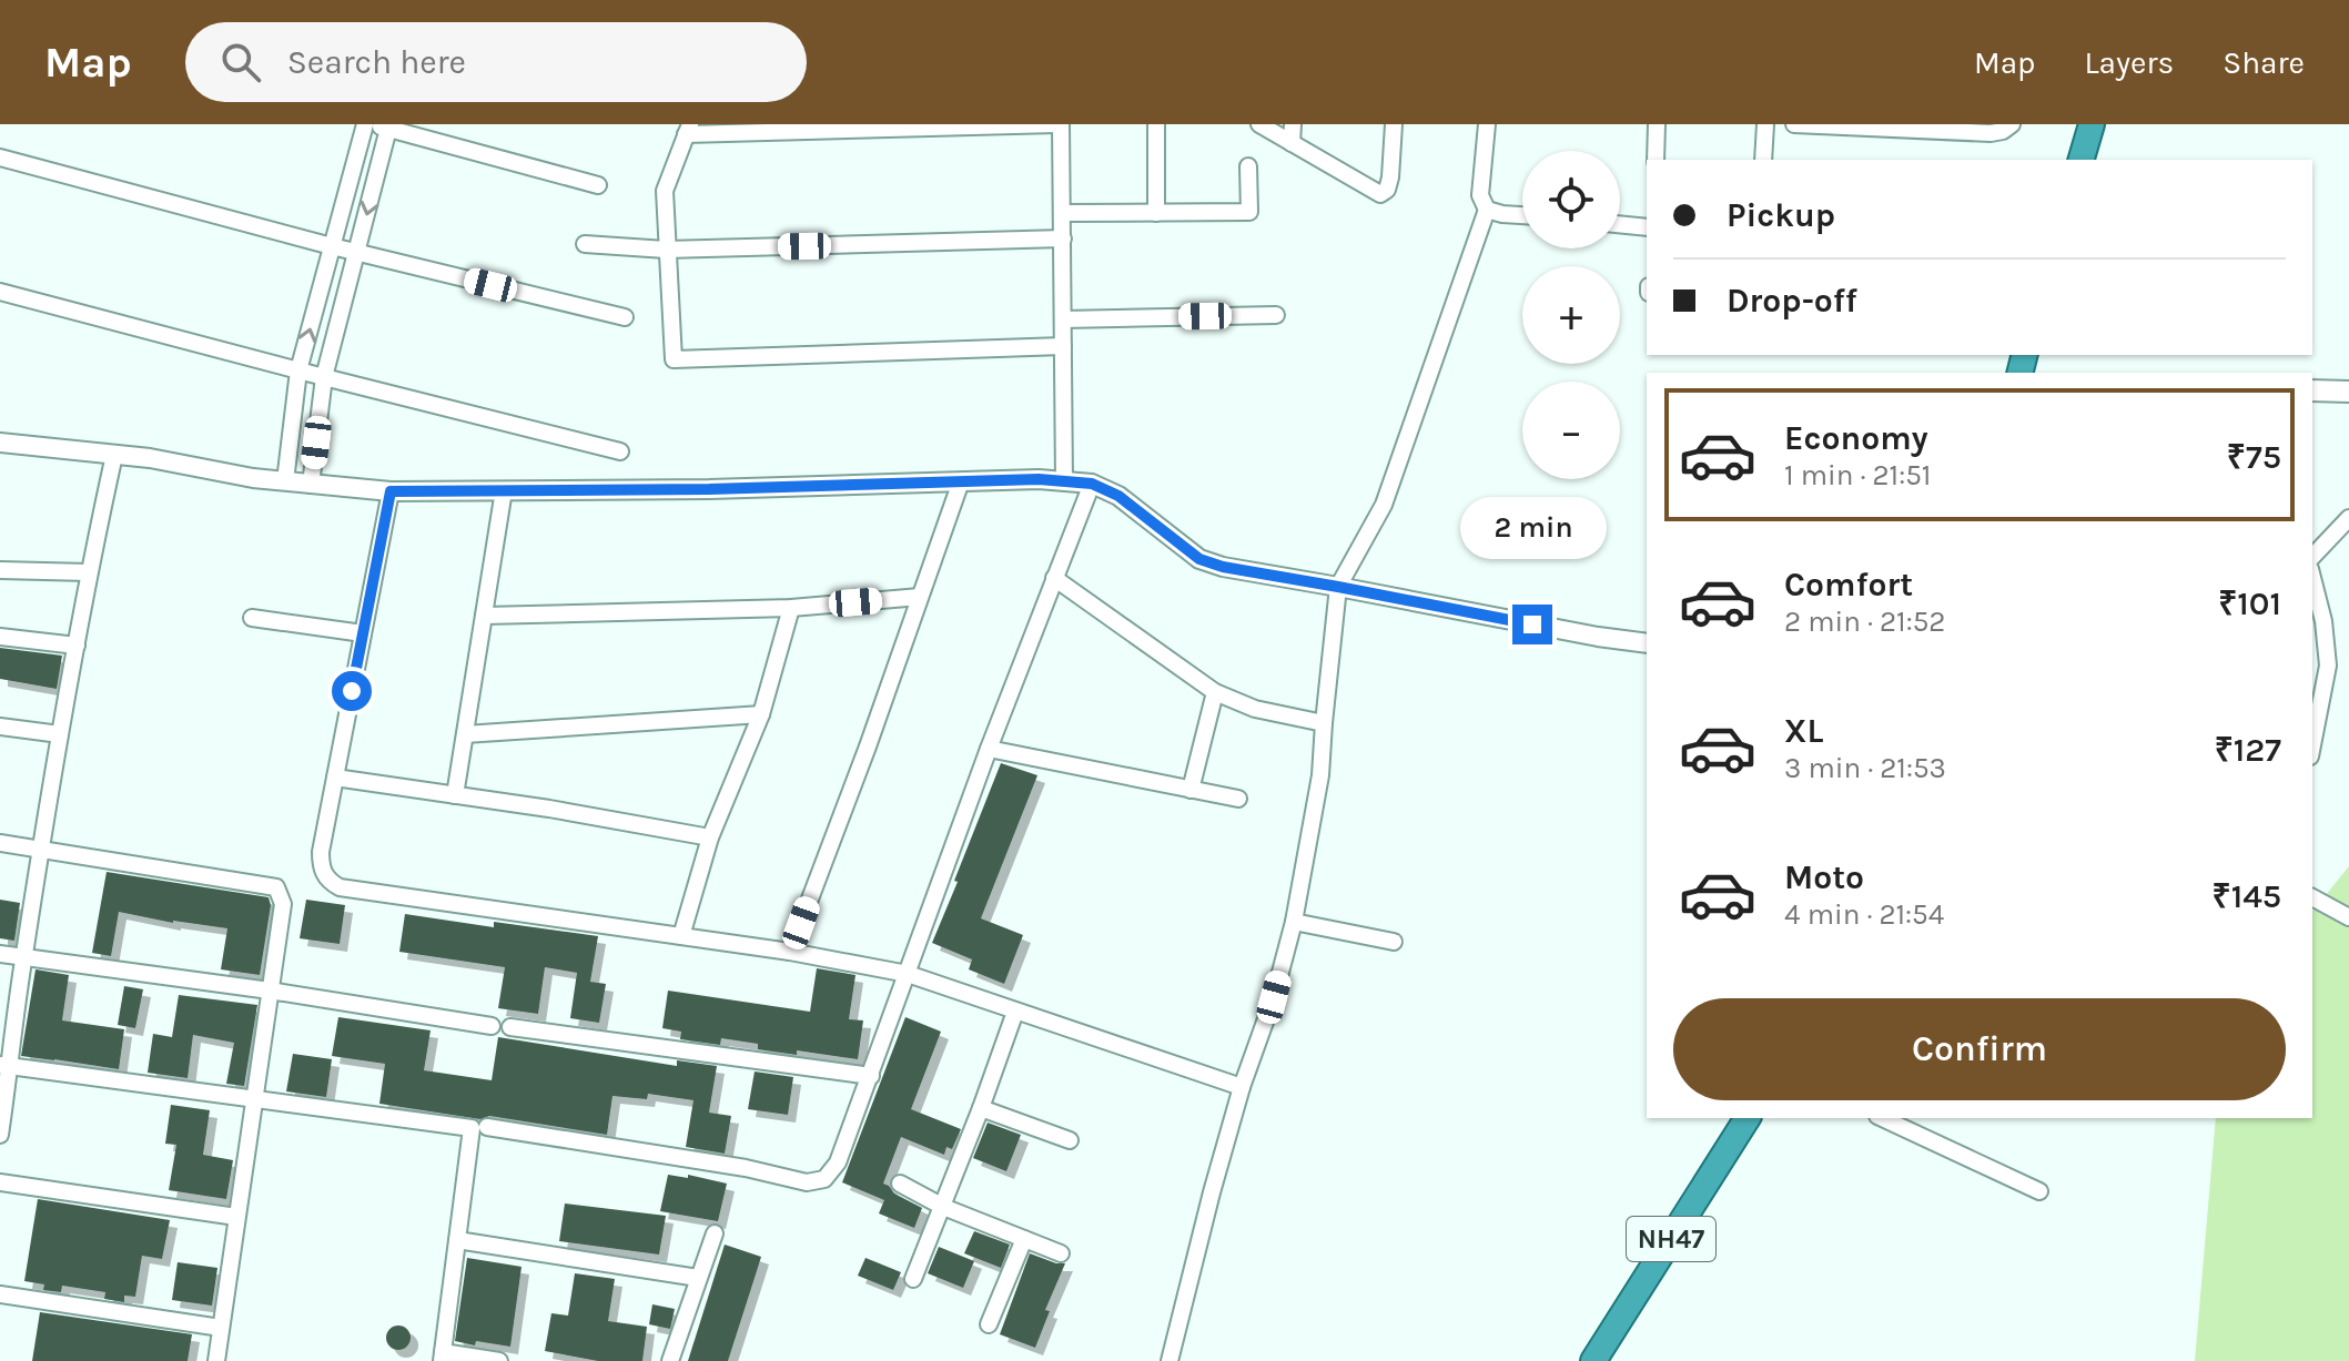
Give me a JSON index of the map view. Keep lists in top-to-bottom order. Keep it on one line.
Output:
{"streets":{"highway":["NH47"]},"page":{"header":"Map","search":"Search here","nav":["Map","Layers","Share"],"map_buttons":["+","−"],"banner":["Pickup","Drop-off"],"list":[{"name":"Economy","note":"1 min · 21:51","value":"₹75"},{"name":"Comfort","note":"2 min · 21:52","value":"₹101"},{"name":"XL","note":"3 min · 21:53","value":"₹127"},{"name":"Moto","note":"4 min · 21:54","value":"₹145"}],"bubble":"2 min","buttons":"Confirm"}}
